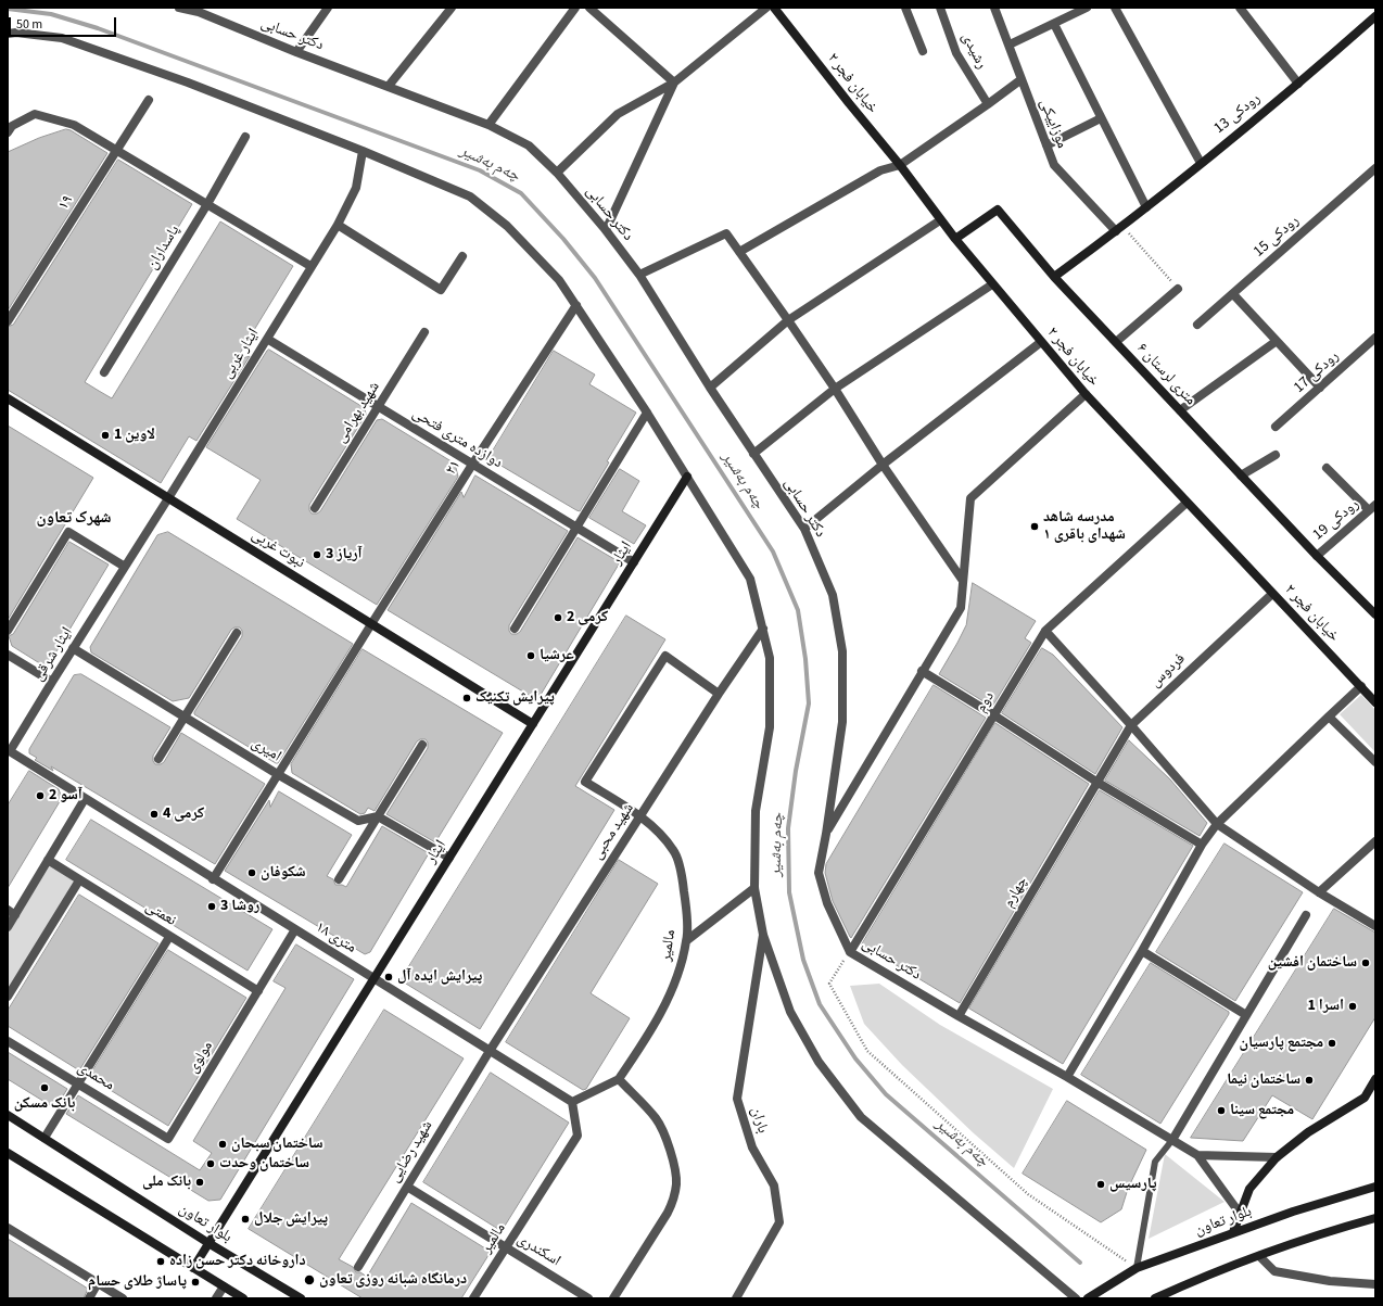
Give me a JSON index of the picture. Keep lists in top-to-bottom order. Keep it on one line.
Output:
{"streets":{"street":["دکتر حسابی","رشیدی","خیابان فجر ۲","رودکی 13","موزاییکی","۱۹","رودکی 15","پاسداران","ایثار غربی","رودکی 17","۶ متری لرستان","شهید بهرامی","دوازده متری فتحی","۲۱","رودکی 19","نبوت غربی","ایثار","ایثار شرقی","فردوس","دوم","امیری","شهید محبی","چهارم","نعمتی","۱۸ متری","مالمیر","مولوی","محمدی","باران","شهید رضایی","بلوار تعاون","اسکندری"]},"crossings":[["دکتر حسابی","دوم"],["دکتر حسابی","چهارم"],["خیابان فجر ۲","۶ متری لرستان"],["خیابان فجر ۲","فردوس"],["خیابان فجر ۲","دوم"],["رودکی 13","موزاییکی"],["رودکی 13","۶ متری لرستان"],["ایثار غربی","دوازده متری فتحی"],["ایثار غربی","نبوت غربی"],["ایثار غربی","ایثار شرقی"],["۶ متری لرستان","رودکی 19"],["شهید بهرامی","دوازده متری فتحی"],["دوازده متری فتحی","۲۱"],["دوازده متری فتحی","ایثار"],["۲۱","نبوت غربی"],["۲۱","امیری"],["۲۱","۱۸ متری"],["نبوت غربی","ایثار"],["نبوت غربی","ایثار شرقی"],["ایثار","۱۸ متری"],["ایثار","بلوار تعاون"],["ایثار شرقی","امیری"],["ایثار شرقی","۱۸ متری"],["فردوس","چهارم"],["شهید محبی","۱۸ متری"],["شهید محبی","مالمیر"],["شهید محبی","شهید رضایی"],["نعمتی","مولوی"],["۱۸ متری","مالمیر"],["۱۸ متری","مولوی"],["۱۸ متری","شهید رضایی"],["مالمیر","اسکندری"],["مولوی","محمدی"],["شهید رضایی","اسکندری"]],"districts":["شهرک تعاون"],"water":["چەم بەشیر"],"places":["لاوین 1","مدرسه شاهد شهدای باقری ۱","آریاز 3","کرمی 2","عرشیا","پیرایش تکنیک","آسو 2","کرمی 4","شکوفان","روشا 3","ساختمان افشین","پیرایش ایده آل","اسرا 1","مجتمع پارسیان","ساختمان نیما","بانک مسکن","مجتمع سینا","ساختمان سبحان","ساختمان وحدت","بانک ملی","پارسیس","پیرایش جلال","داروخانه دکتر حسن زاده","درمانگاه شبانه روزی تعاون","پاساژ طلای حسام"],"scale_bar":"50 m"}
